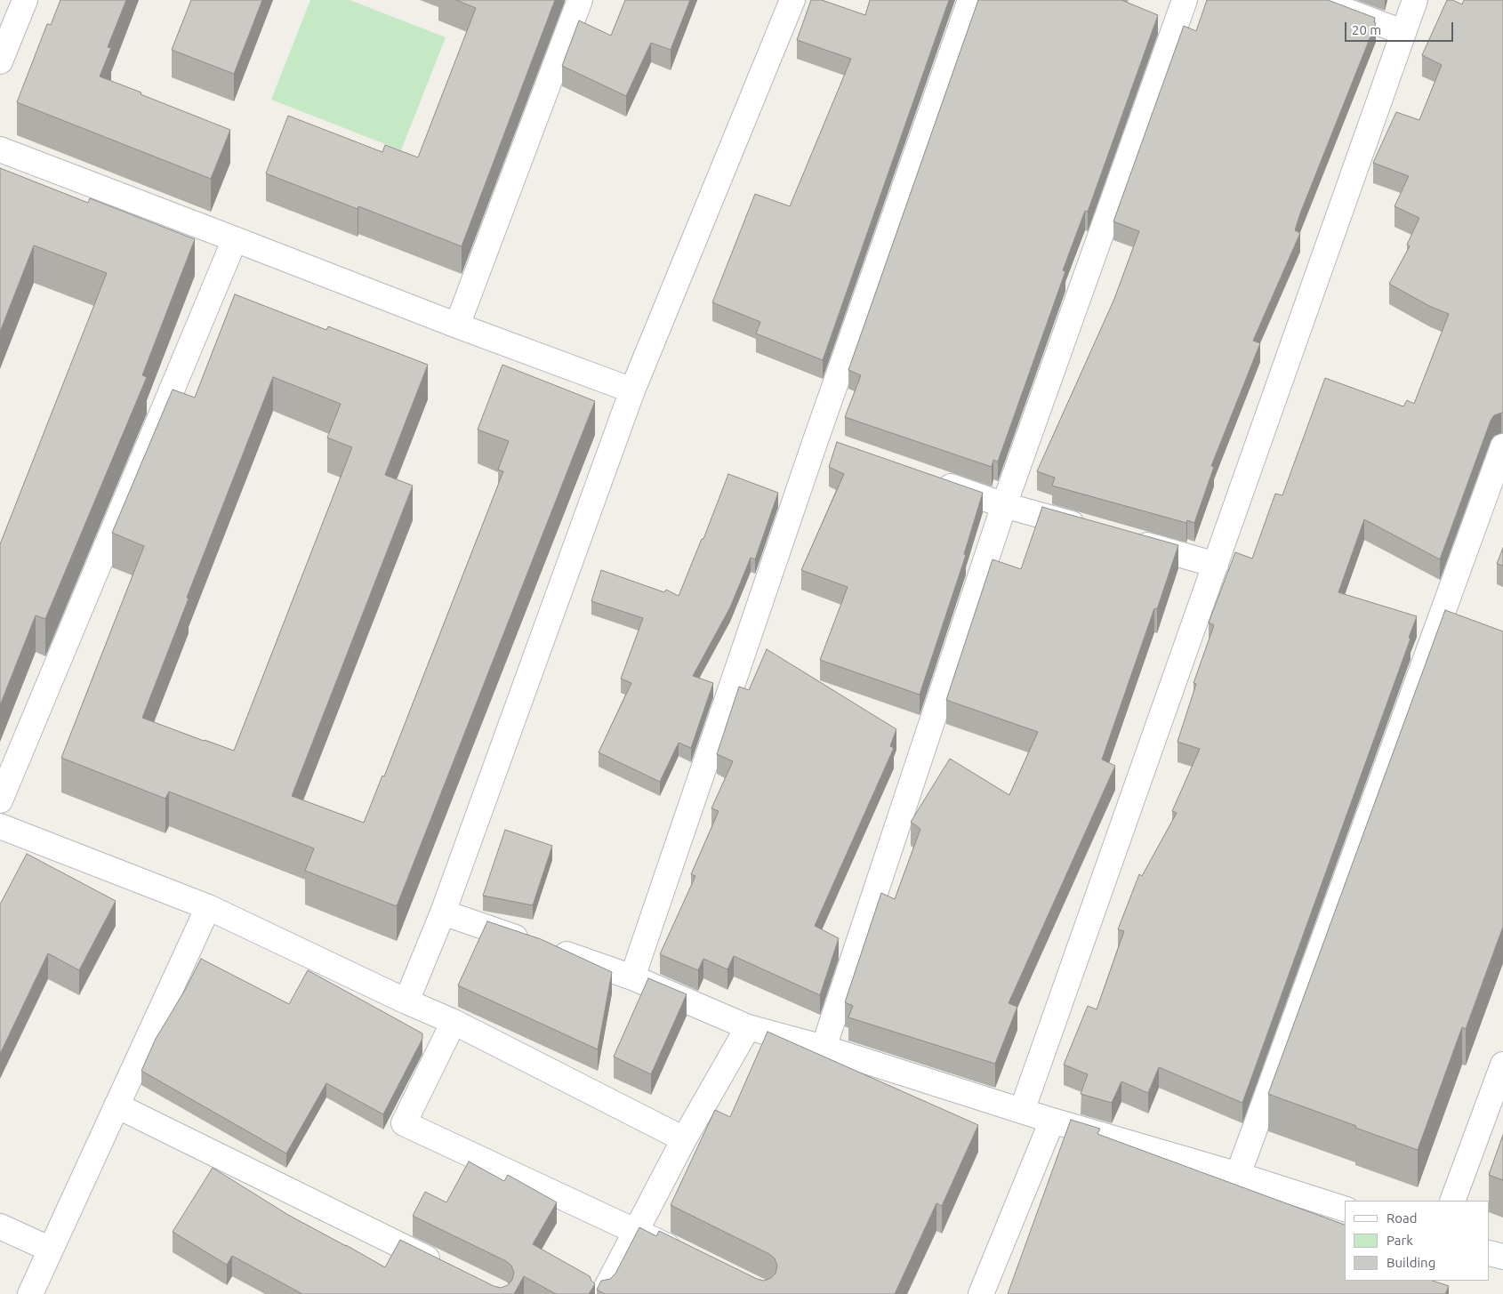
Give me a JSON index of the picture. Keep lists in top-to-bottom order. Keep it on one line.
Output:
{"legend":["Road","Park","Building"],"scale_bar":"20 m"}
